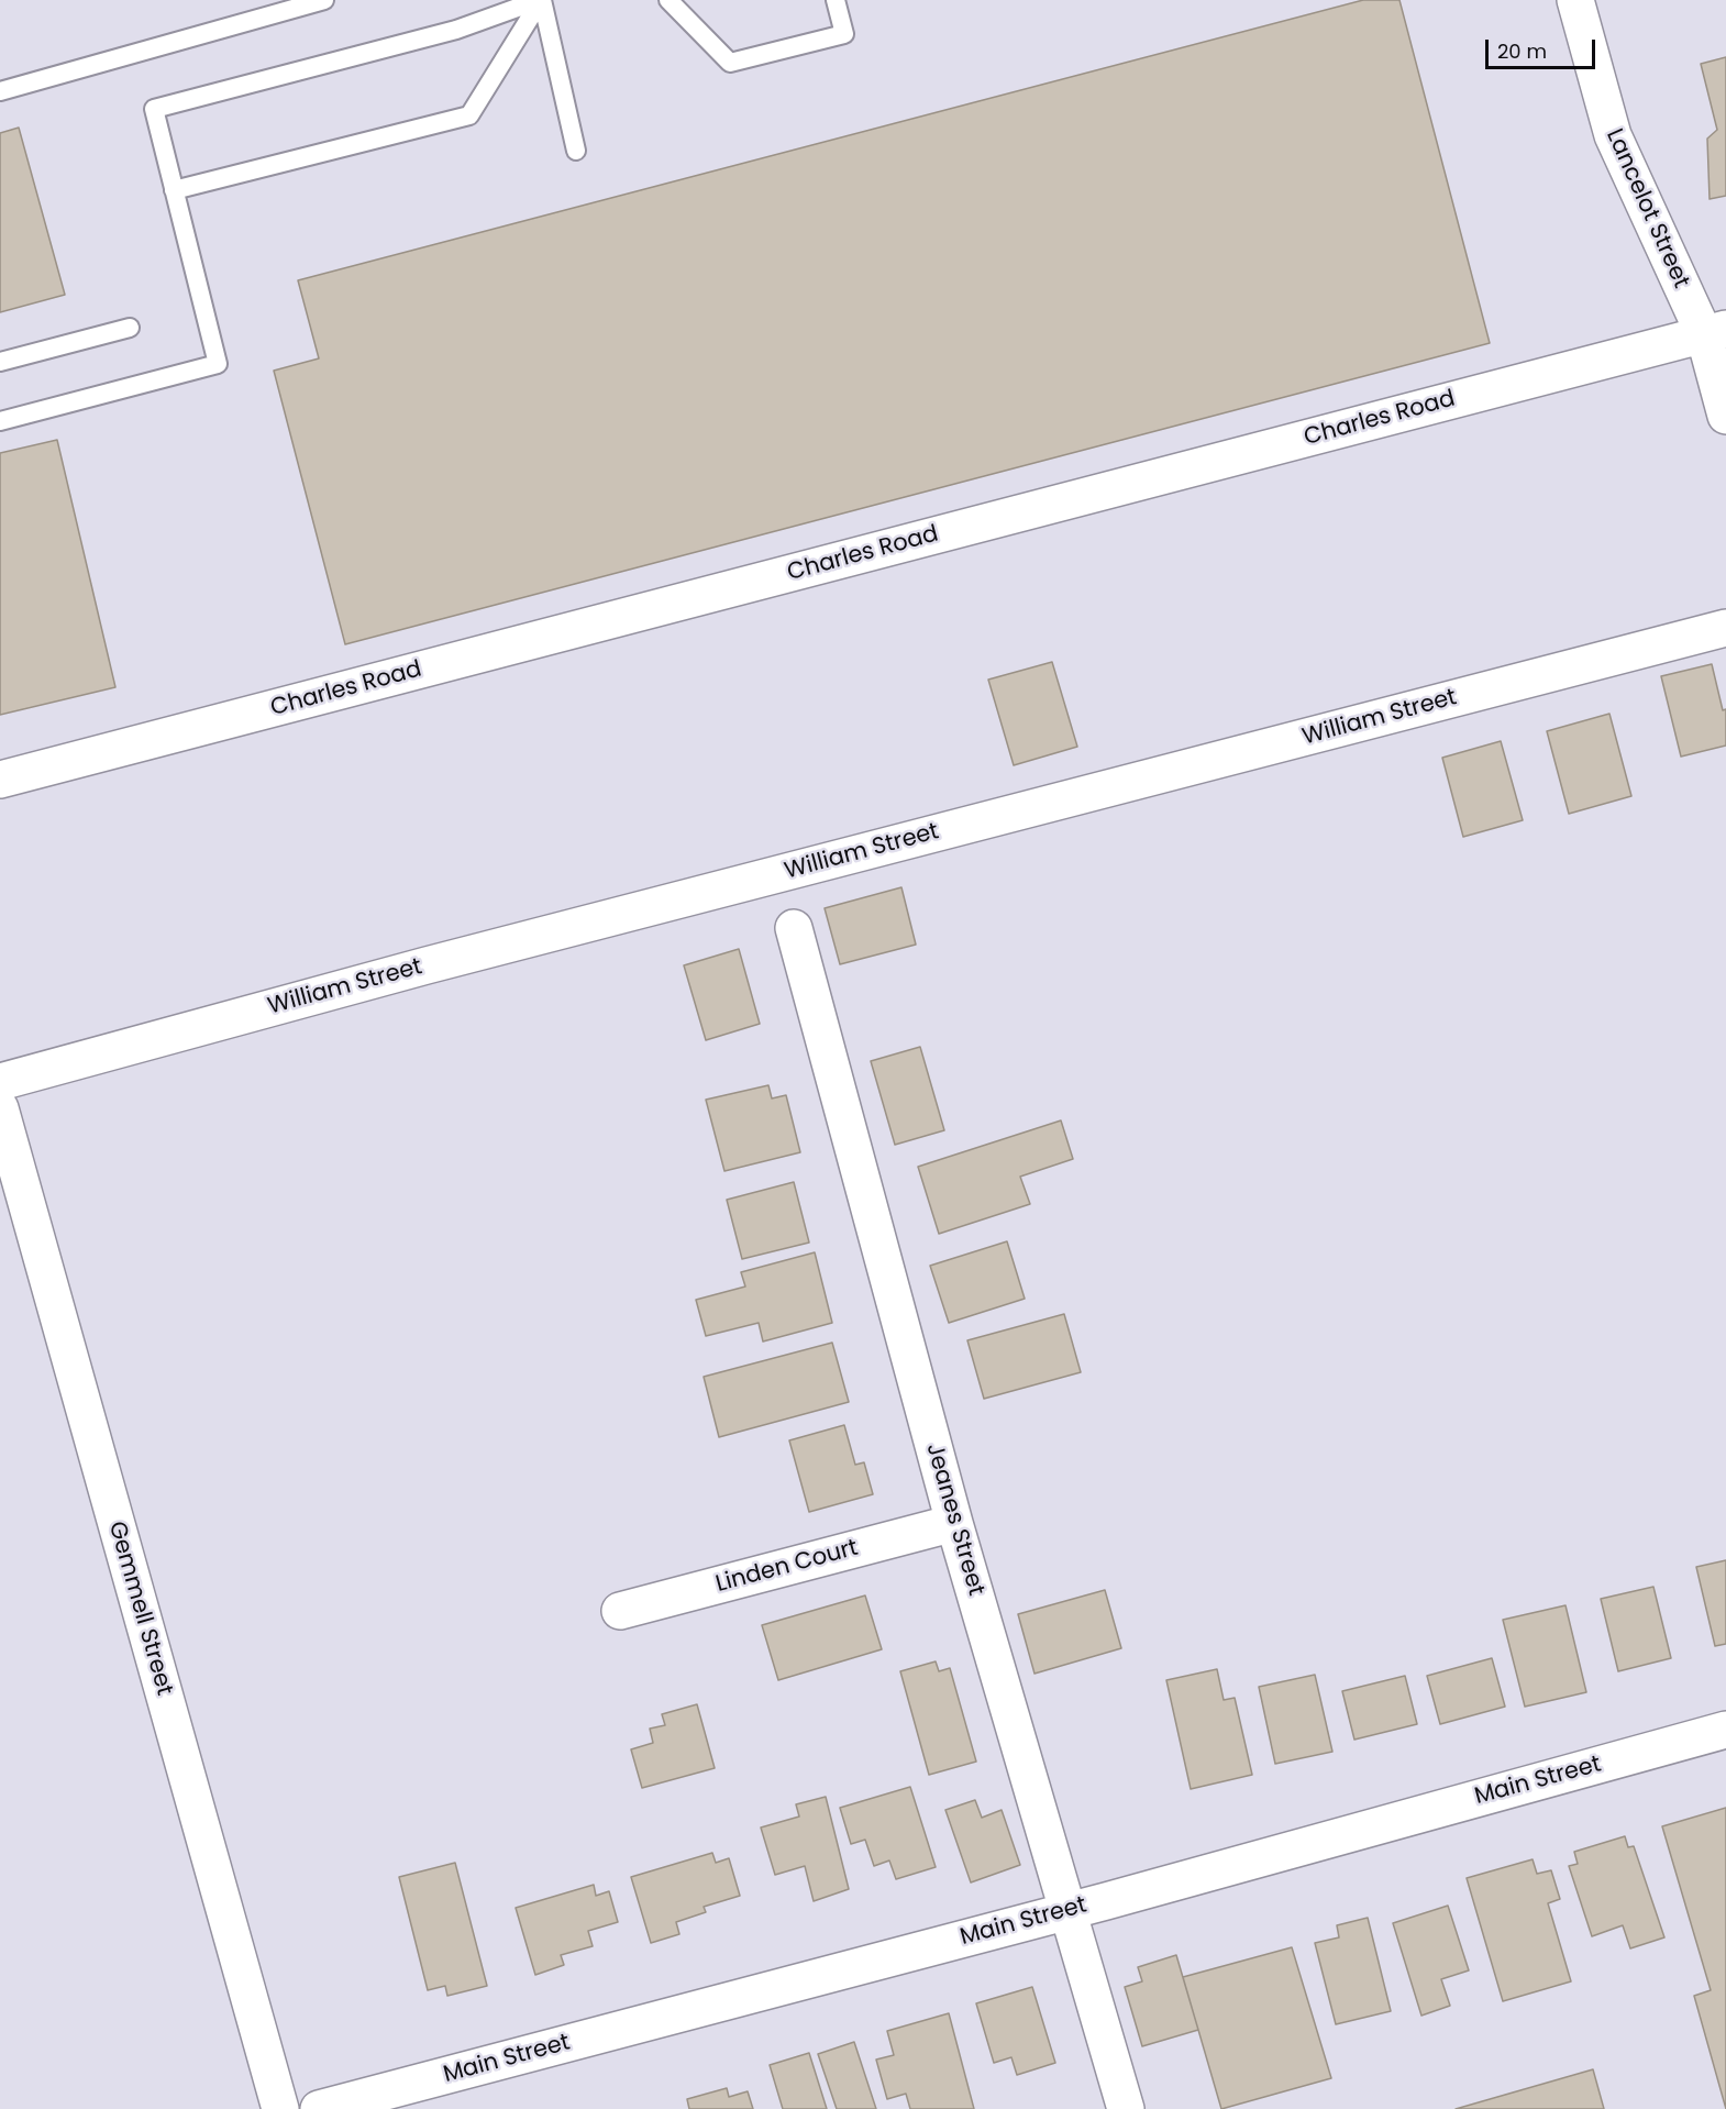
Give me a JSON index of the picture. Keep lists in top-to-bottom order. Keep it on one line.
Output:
{"streets":{"street":["Lancelot Street","Charles Road","William Street","Jeanes Street","Linden Court","Gemmell Street","Main Street"]},"crossings":[["Lancelot Street","Charles Road"],["Jeanes Street","Linden Court"],["Jeanes Street","Main Street"]],"scale_bar":"20 m"}
